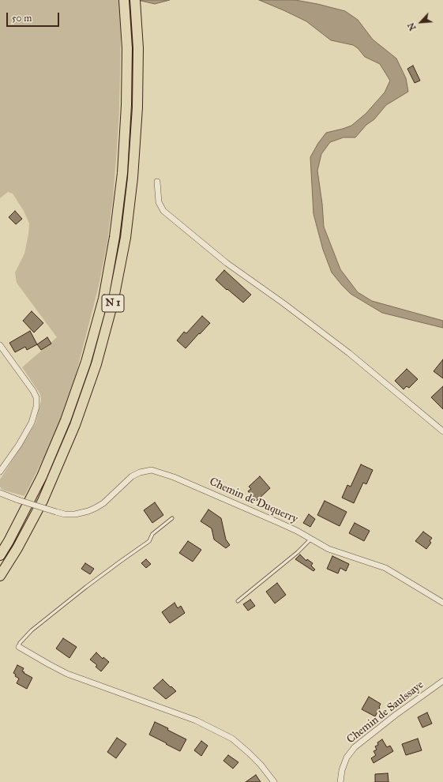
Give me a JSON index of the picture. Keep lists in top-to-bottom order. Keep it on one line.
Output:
{"streets":{"highway":["N 1"],"street":["Chemin de Duquerry","Chemin de Saulssaye"]},"scale_bar":"50 m","north":"bottom left"}
